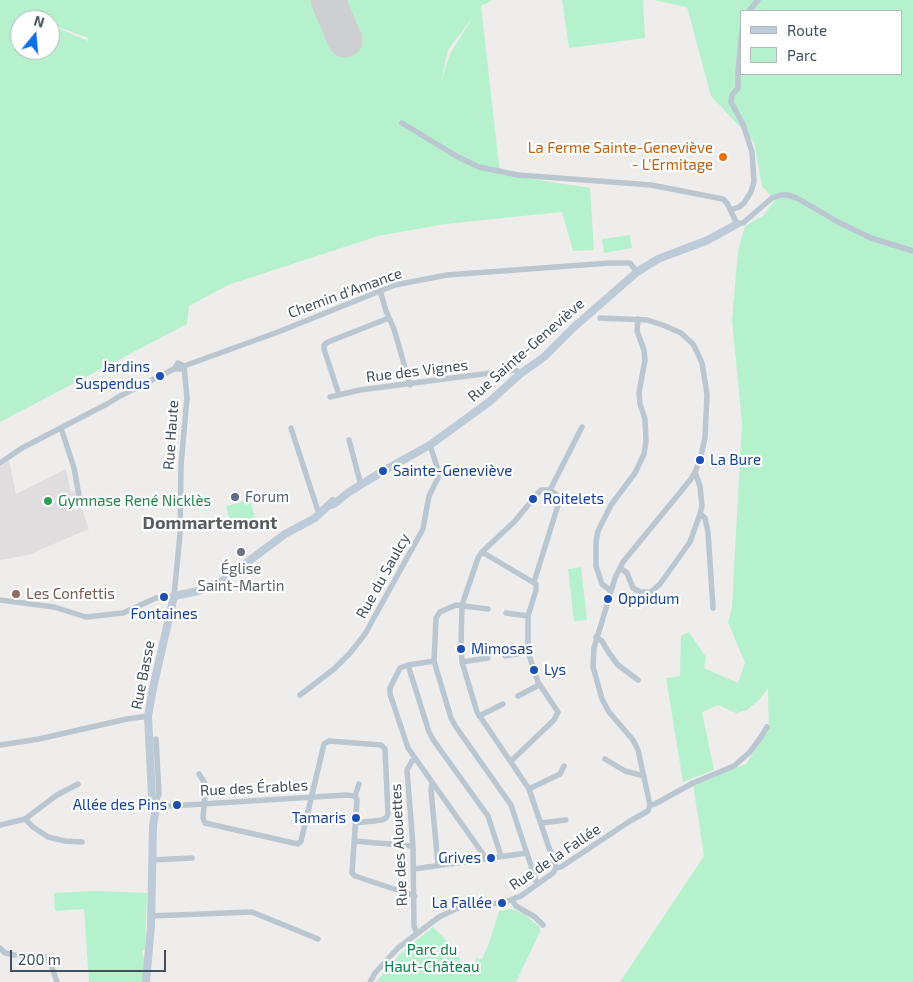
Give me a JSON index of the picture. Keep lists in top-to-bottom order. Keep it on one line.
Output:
{"streets":{"street":["Chemin d'Amance","Rue Sainte-Geneviève","Rue des Vignes","Rue Haute","Rue du Saulcy","Rue Basse","Rue des Érables","Rue des Alouettes","Rue de la Fallée"]},"crossings":[["Chemin d'Amance","Rue Sainte-Geneviève"],["Chemin d'Amance","Rue Haute"],["Rue Sainte-Geneviève","Rue des Vignes"],["Rue Sainte-Geneviève","Rue Haute"],["Rue Sainte-Geneviève","Rue du Saulcy"],["Rue Sainte-Geneviève","Rue Basse"],["Rue Haute","Rue Basse"],["Rue Basse","Rue des Érables"],["Rue des Alouettes","Rue de la Fallée"]],"districts":["Dommartemont"],"parks":["Parc du Haut-Château"],"places":["La Ferme Sainte-Geneviève - L'Ermitage","Jardins Suspendus","La Bure","Sainte-Geneviève","Forum","Roitelets","Gymnase René Nicklès","Église Saint-Martin","Les Confettis","Fontaines","Oppidum","Mimosas","Lys","Allée des Pins","Tamaris","Grives","La Fallée"],"legend":["Route","Parc"],"scale_bar":"200 m","north":"top"}
